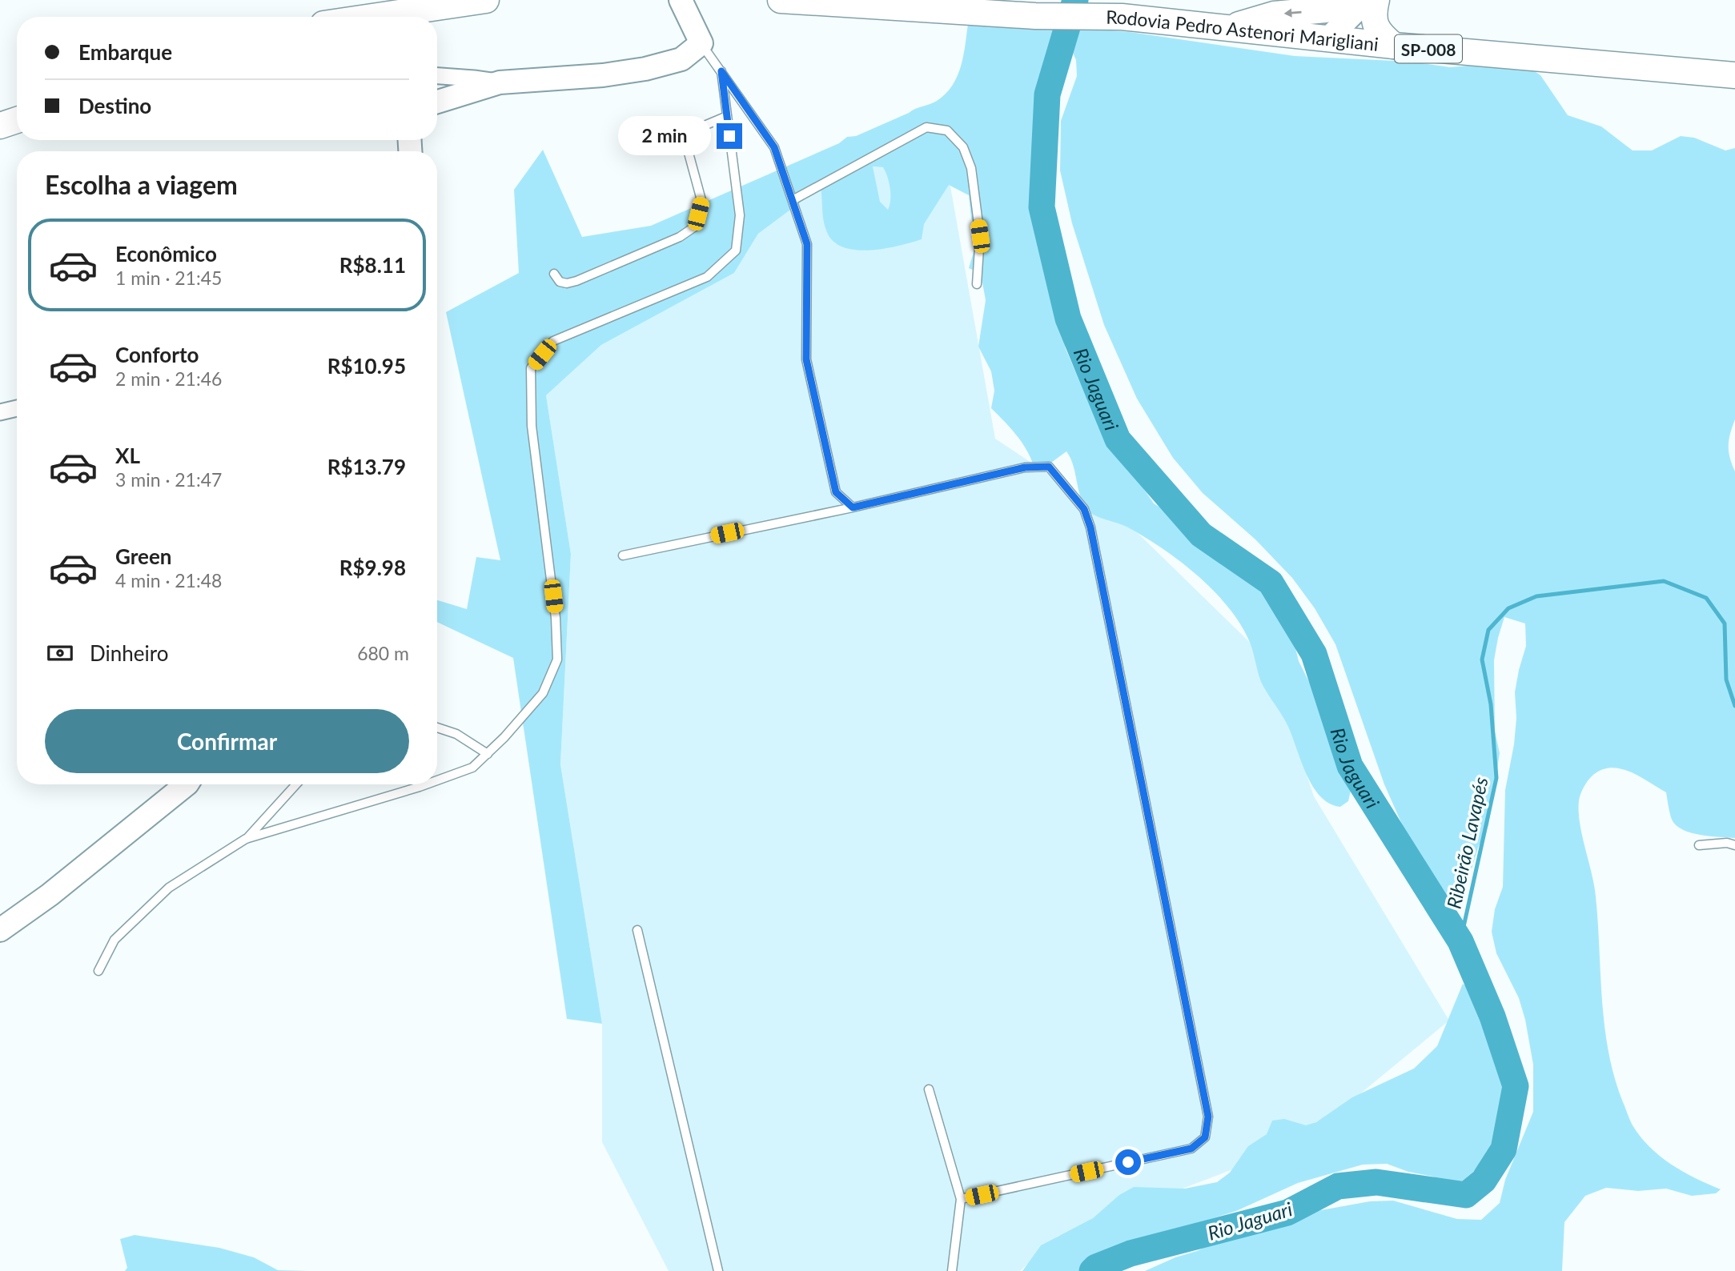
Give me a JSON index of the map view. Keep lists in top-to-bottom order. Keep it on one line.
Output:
{"streets":{"main road":["Rodovia Pedro Astenori Marigliani","SP-008"]},"water":["Rio Jaguari","Ribeirão Lavapés"],"page":{"banner":["Embarque","Destino"],"bubble":"2 min","heading":"Escolha a viagem","list":[{"name":"Econômico","note":"1 min · 21:45","value":"R$8.11"},{"name":"Conforto","note":"2 min · 21:46","value":"R$10.95"},{"name":"XL","note":"3 min · 21:47","value":"R$13.79"},{"name":"Green","note":"4 min · 21:48","value":"R$9.98"}],"pay":["Dinheiro","680 m"],"buttons":"Confirmar"}}
